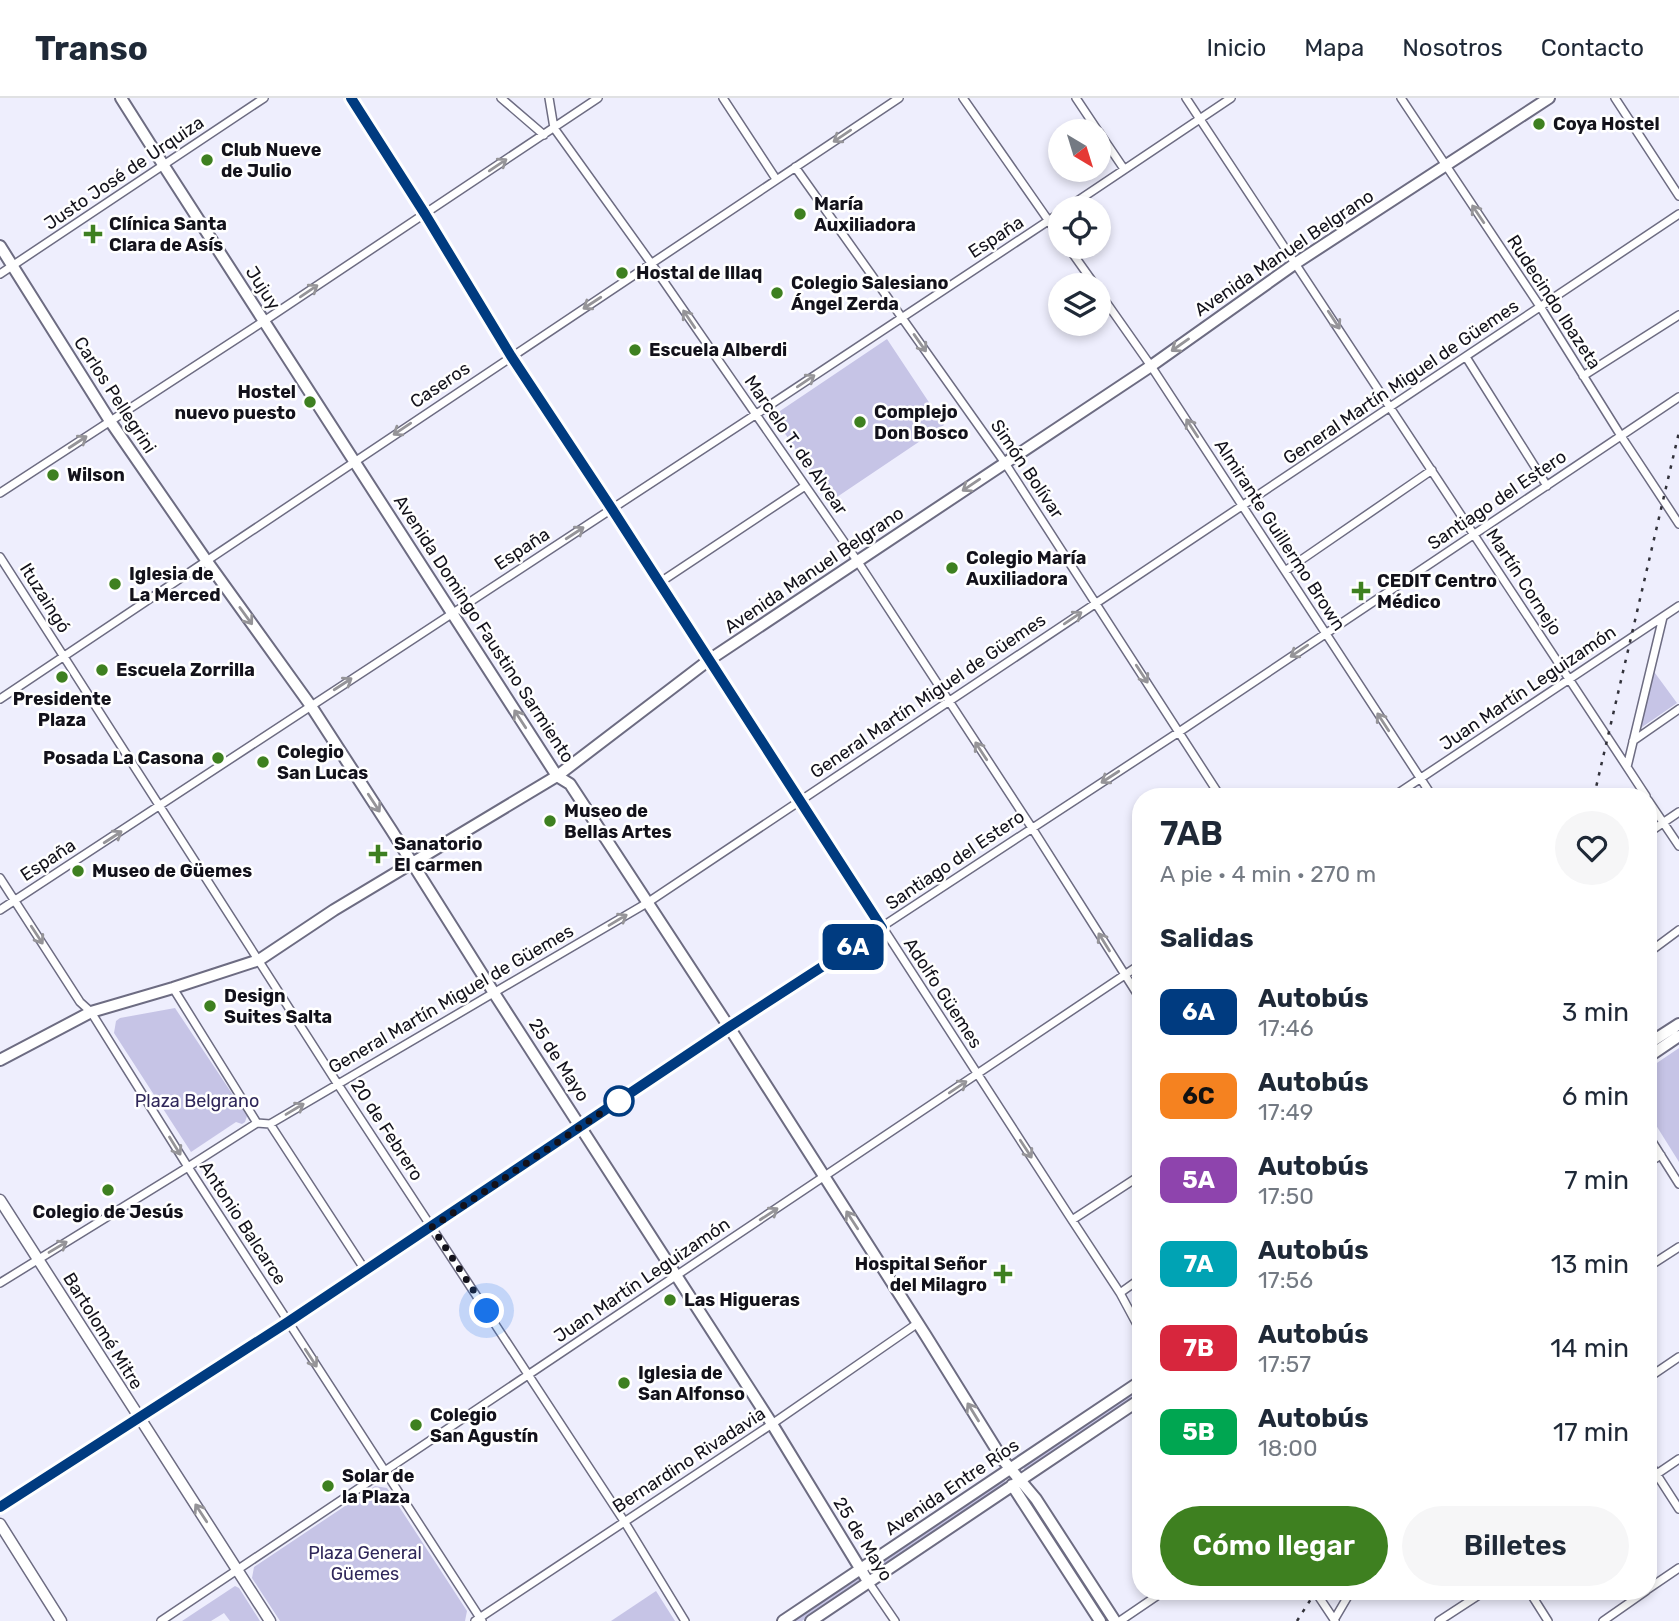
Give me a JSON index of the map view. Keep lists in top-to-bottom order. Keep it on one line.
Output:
{"streets":{"main road":["Avenida Manuel Belgrano","Jujuy","Carlos Pellegrini","Avenida Domingo Faustino Sarmiento","25 de Mayo","Avenida Entre Ríos"],"street":["Justo José de Urquiza","España","Rudecindo Ibazeta","General Martín Miguel de Güemes","Caseros","Marcelo T. de Alvear","Simón Bolívar","Santiago del Estero","Almirante Guillermo Brown","Martín Cornejo","Ituzaingó","Juan Martín Leguizamón","Adolfo Güemes","20 de Febrero","Antonio Balcarce","Bartolomé Mitre","Bernardino Rivadavia"]},"crossings":[["Justo José de Urquiza","Jujuy"],["Justo José de Urquiza","Carlos Pellegrini"],["España","Marcelo T. de Alvear"],["España","Simón Bolívar"],["España","Avenida Domingo Faustino Sarmiento"],["España","Adolfo Güemes"],["España","25 de Mayo"],["España","20 de Febrero"],["España","Antonio Balcarce"],["Avenida Manuel Belgrano","Rudecindo Ibazeta"],["Avenida Manuel Belgrano","Marcelo T. de Alvear"],["Avenida Manuel Belgrano","Simón Bolívar"],["Avenida Manuel Belgrano","Almirante Guillermo Brown"],["Avenida Manuel Belgrano","Martín Cornejo"],["Avenida Manuel Belgrano","Avenida Domingo Faustino Sarmiento"],["Avenida Manuel Belgrano","Adolfo Güemes"],["Avenida Manuel Belgrano","25 de Mayo"],["Avenida Manuel Belgrano","20 de Febrero"],["Avenida Manuel Belgrano","Antonio Balcarce"],["Jujuy","Caseros"],["Jujuy","Avenida Domingo Faustino Sarmiento"],["Rudecindo Ibazeta","General Martín Miguel de Güemes"],["Rudecindo Ibazeta","Santiago del Estero"],["General Martín Miguel de Güemes","Marcelo T. de Alvear"],["General Martín Miguel de Güemes","Simón Bolívar"],["General Martín Miguel de Güemes","Almirante Guillermo Brown"],["General Martín Miguel de Güemes","Martín Cornejo"],["General Martín Miguel de Güemes","Avenida Domingo Faustino Sarmiento"],["General Martín Miguel de Güemes","Adolfo Güemes"],["General Martín Miguel de Güemes","25 de Mayo"],["General Martín Miguel de Güemes","20 de Febrero"],["Caseros","Carlos Pellegrini"],["Caseros","Marcelo T. de Alvear"],["Caseros","Simón Bolívar"],["Caseros","Ituzaingó"],["Caseros","Avenida Domingo Faustino Sarmiento"],["Caseros","Adolfo Güemes"],["Caseros","25 de Mayo"],["Caseros","20 de Febrero"],["Carlos Pellegrini","25 de Mayo"],["Marcelo T. de Alvear","Santiago del Estero"],["Marcelo T. de Alvear","Juan Martín Leguizamón"],["Simón Bolívar","Santiago del Estero"],["Santiago del Estero","Almirante Guillermo Brown"],["Santiago del Estero","Martín Cornejo"],["Santiago del Estero","Avenida Domingo Faustino Sarmiento"],["Santiago del Estero","Adolfo Güemes"],["Santiago del Estero","25 de Mayo"],["Santiago del Estero","20 de Febrero"],["Santiago del Estero","Antonio Balcarce"],["Santiago del Estero","Bartolomé Mitre"],["Almirante Guillermo Brown","Juan Martín Leguizamón"],["Martín Cornejo","Juan Martín Leguizamón"],["Ituzaingó","20 de Febrero"],["Avenida Domingo Faustino Sarmiento","Juan Martín Leguizamón"],["Avenida Domingo Faustino Sarmiento","Bernardino Rivadavia"],["Avenida Domingo Faustino Sarmiento","Avenida Entre Ríos"],["Juan Martín Leguizamón","Adolfo Güemes"],["Juan Martín Leguizamón","25 de Mayo"],["Juan Martín Leguizamón","20 de Febrero"],["Juan Martín Leguizamón","Antonio Balcarce"],["Juan Martín Leguizamón","Bartolomé Mitre"],["25 de Mayo","Bernardino Rivadavia"],["25 de Mayo","Avenida Entre Ríos"],["20 de Febrero","Bernardino Rivadavia"],["Antonio Balcarce","Bernardino Rivadavia"]],"one_way":["España","Caseros","Marcelo T. de Alvear","Simón Bolívar","Almirante Guillermo Brown","Antonio Balcarce","Bartolomé Mitre"],"parks":["Plaza Belgrano","Plaza General Güemes"],"places":{"other":["Coya Hostel","Club Nueve de Julio","María Auxiliadora","Hostal de Illaq","Colegio Salesiano Ángel Zerda","Escuela Alberdi","Hostel nuevo puesto","Complejo Don Bosco","Wilson","Colegio María Auxiliadora","Iglesia de La Merced","Escuela Zorrilla","Presidente Plaza","Posada La Casona","Colegio San Lucas","Museo de Bellas Artes","Museo de Güemes","Design Suites Salta","Colegio de Jesús","Las Higueras","Iglesia de San Alfonso","Colegio San Agustín","Solar de la Plaza"],"health":["Clínica Santa Clara de Asís","CEDIT Centro Médico","Sanatorio El carmen","Hospital Señor del Milagro"]},"lines":["bus line 6A"],"north":"bottom right","page":{"header":"Transo","nav":["Inicio","Mapa","Nosotros","Contacto"],"on_map":"6A","heading":[["7AB","A pie · 4 min · 270 m"],"Salidas"],"list":[{"mark":"6A","name":"Autobús","note":"17:46","value":"3 min"},{"mark":"6C","name":"Autobús","note":"17:49","value":"6 min"},{"mark":"5A","name":"Autobús","note":"17:50","value":"7 min"},{"mark":"7A","name":"Autobús","note":"17:56","value":"13 min"},{"mark":"7B","name":"Autobús","note":"17:57","value":"14 min"},{"mark":"5B","name":"Autobús","note":"18:00","value":"17 min"}],"buttons":["Cómo llegar","Billetes"]}}
